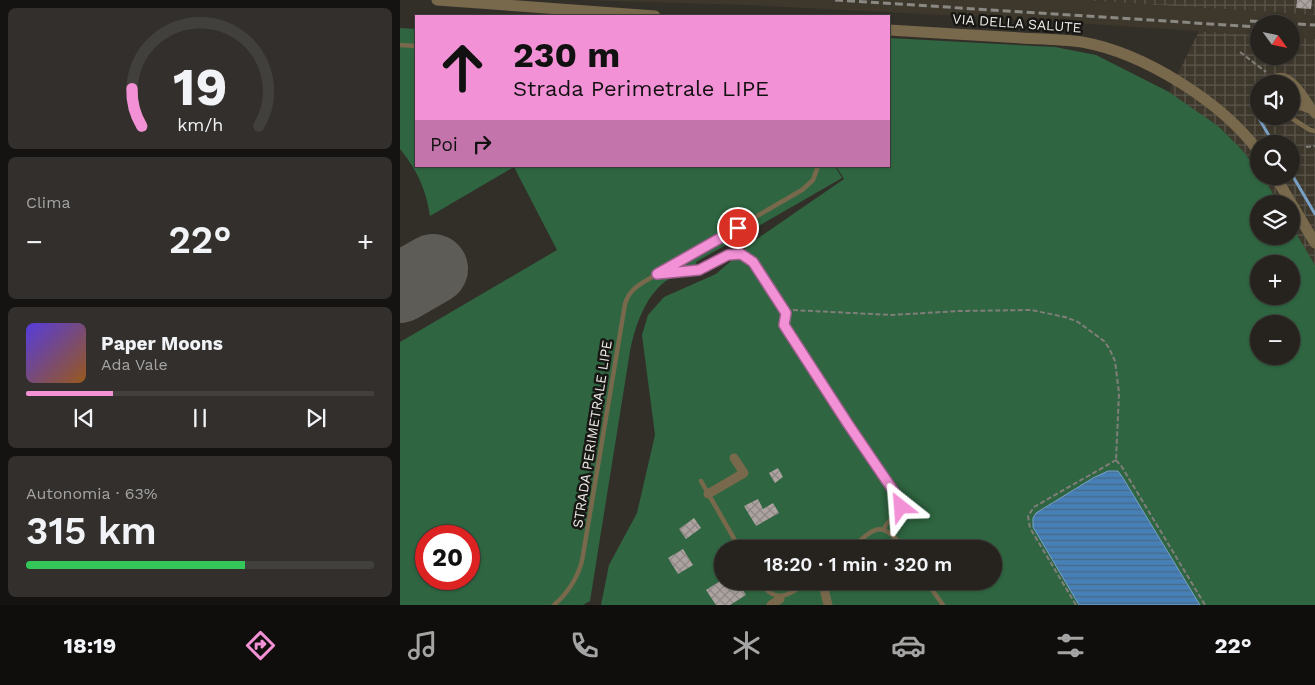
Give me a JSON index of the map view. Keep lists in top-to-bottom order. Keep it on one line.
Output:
{"streets":{"street":["VIA DELLA SALUTE"],"lane":["STRADA PERIMETRALE LIPE"]},"north":"bottom right","page":{"map_buttons":["+","−"],"turn":["230 m","Strada Perimetrale LIPE"],"then":"Poi","tile":["Clima",["Autonomia · 63%","315 km"]],"heat":["−","22°","+"],"song":["Paper Moons","Ada Vale"],"limit":"20","trip":"18:20 · 1 min · 320 m","tabs":["18:19","22°"],"gauge":["19","km/h"]}}
